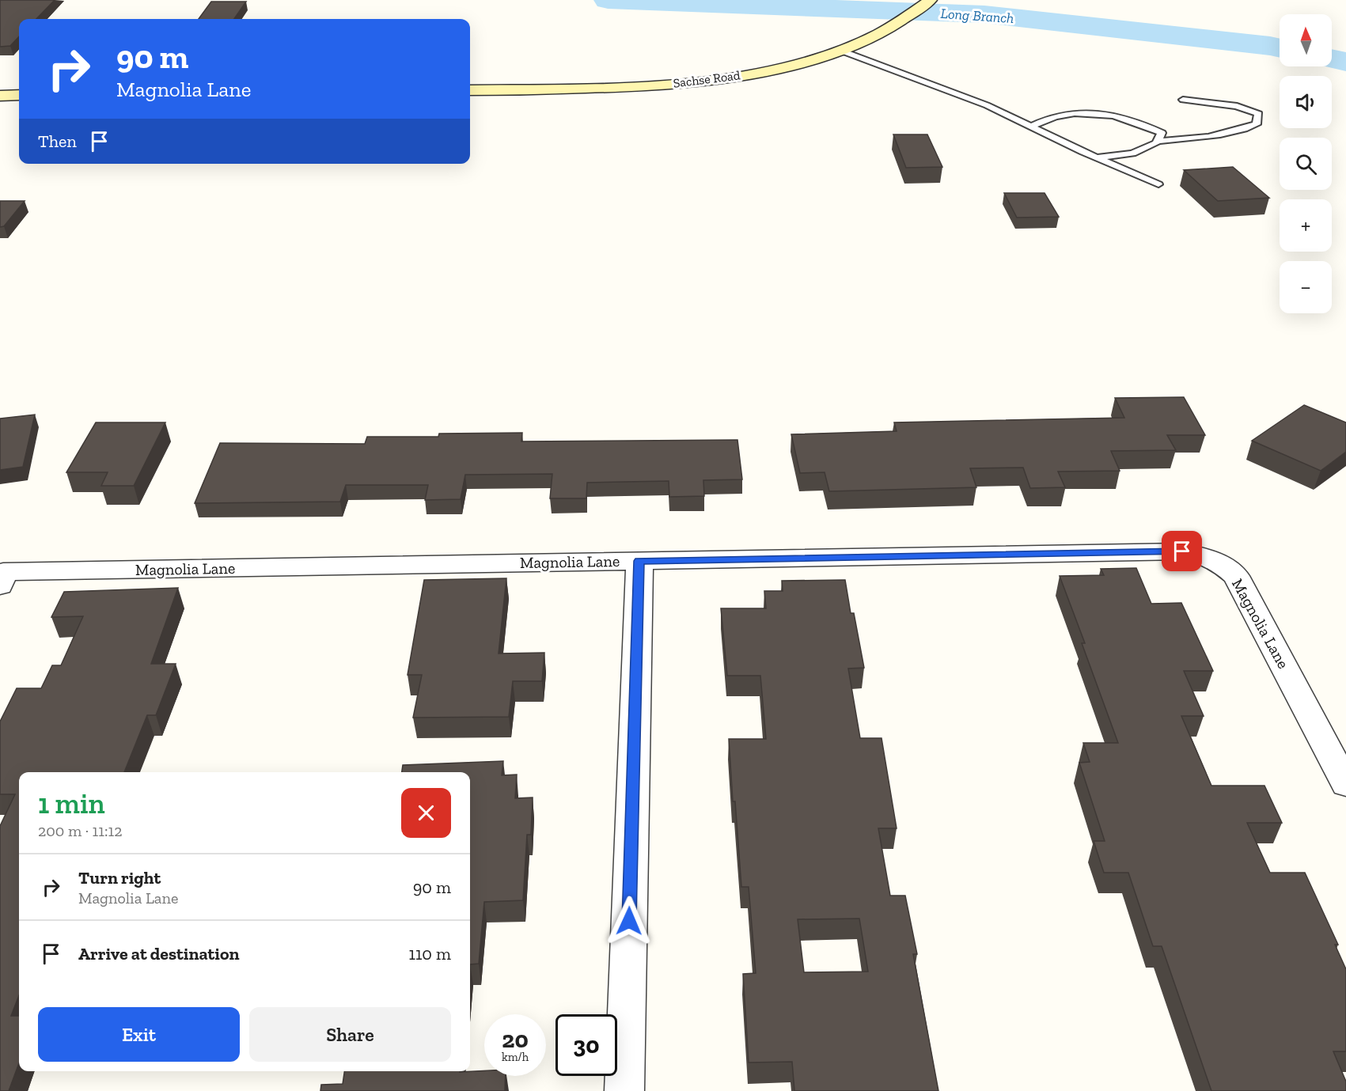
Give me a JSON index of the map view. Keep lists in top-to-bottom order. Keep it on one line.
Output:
{"streets":{"main road":["Sachse Road"],"street":["Magnolia Lane"]},"water":["Long Branch"],"north":"top","page":{"map_buttons":["+","−"],"turn":["90 m","Magnolia Lane"],"then":"Then","heading":["1 min","200 m · 11:12"],"list":[{"name":"Turn right","note":"Magnolia Lane","value":"90 m"},{"name":"Arrive at destination","value":"110 m"}],"buttons":["Exit","Share"],"speed":"20 km/h","limit":"30"}}
